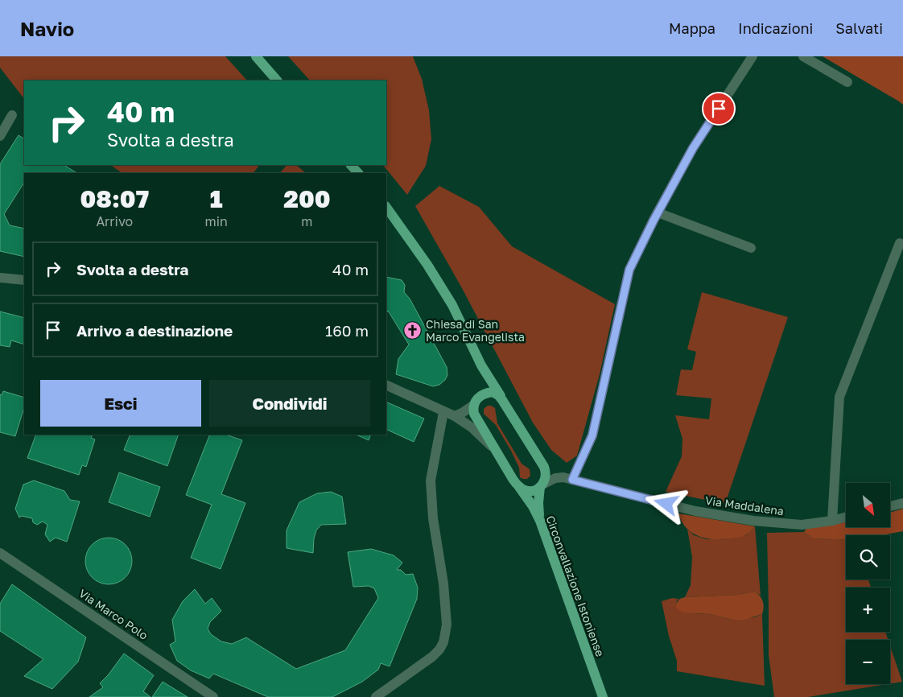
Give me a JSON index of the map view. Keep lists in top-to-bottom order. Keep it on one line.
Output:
{"streets":{"main road":["Circonvallazione Istoniense"],"street":["Via Maddalena","Via Marco Polo"]},"places":{"church":["Chiesa di San Marco Evangelista"]},"north":"bottom right","page":{"header":"Navio","nav":["Mappa","Indicazioni","Salvati"],"turn":["40 m","Svolta a destra"],"eta":["08:07","Arrivo","1","min","200","m"],"list":[{"name":"Svolta a destra","value":"40 m"},{"name":"Arrivo a destinazione","value":"160 m"}],"buttons":["Esci","Condividi"],"map_buttons":["+","−"]}}
